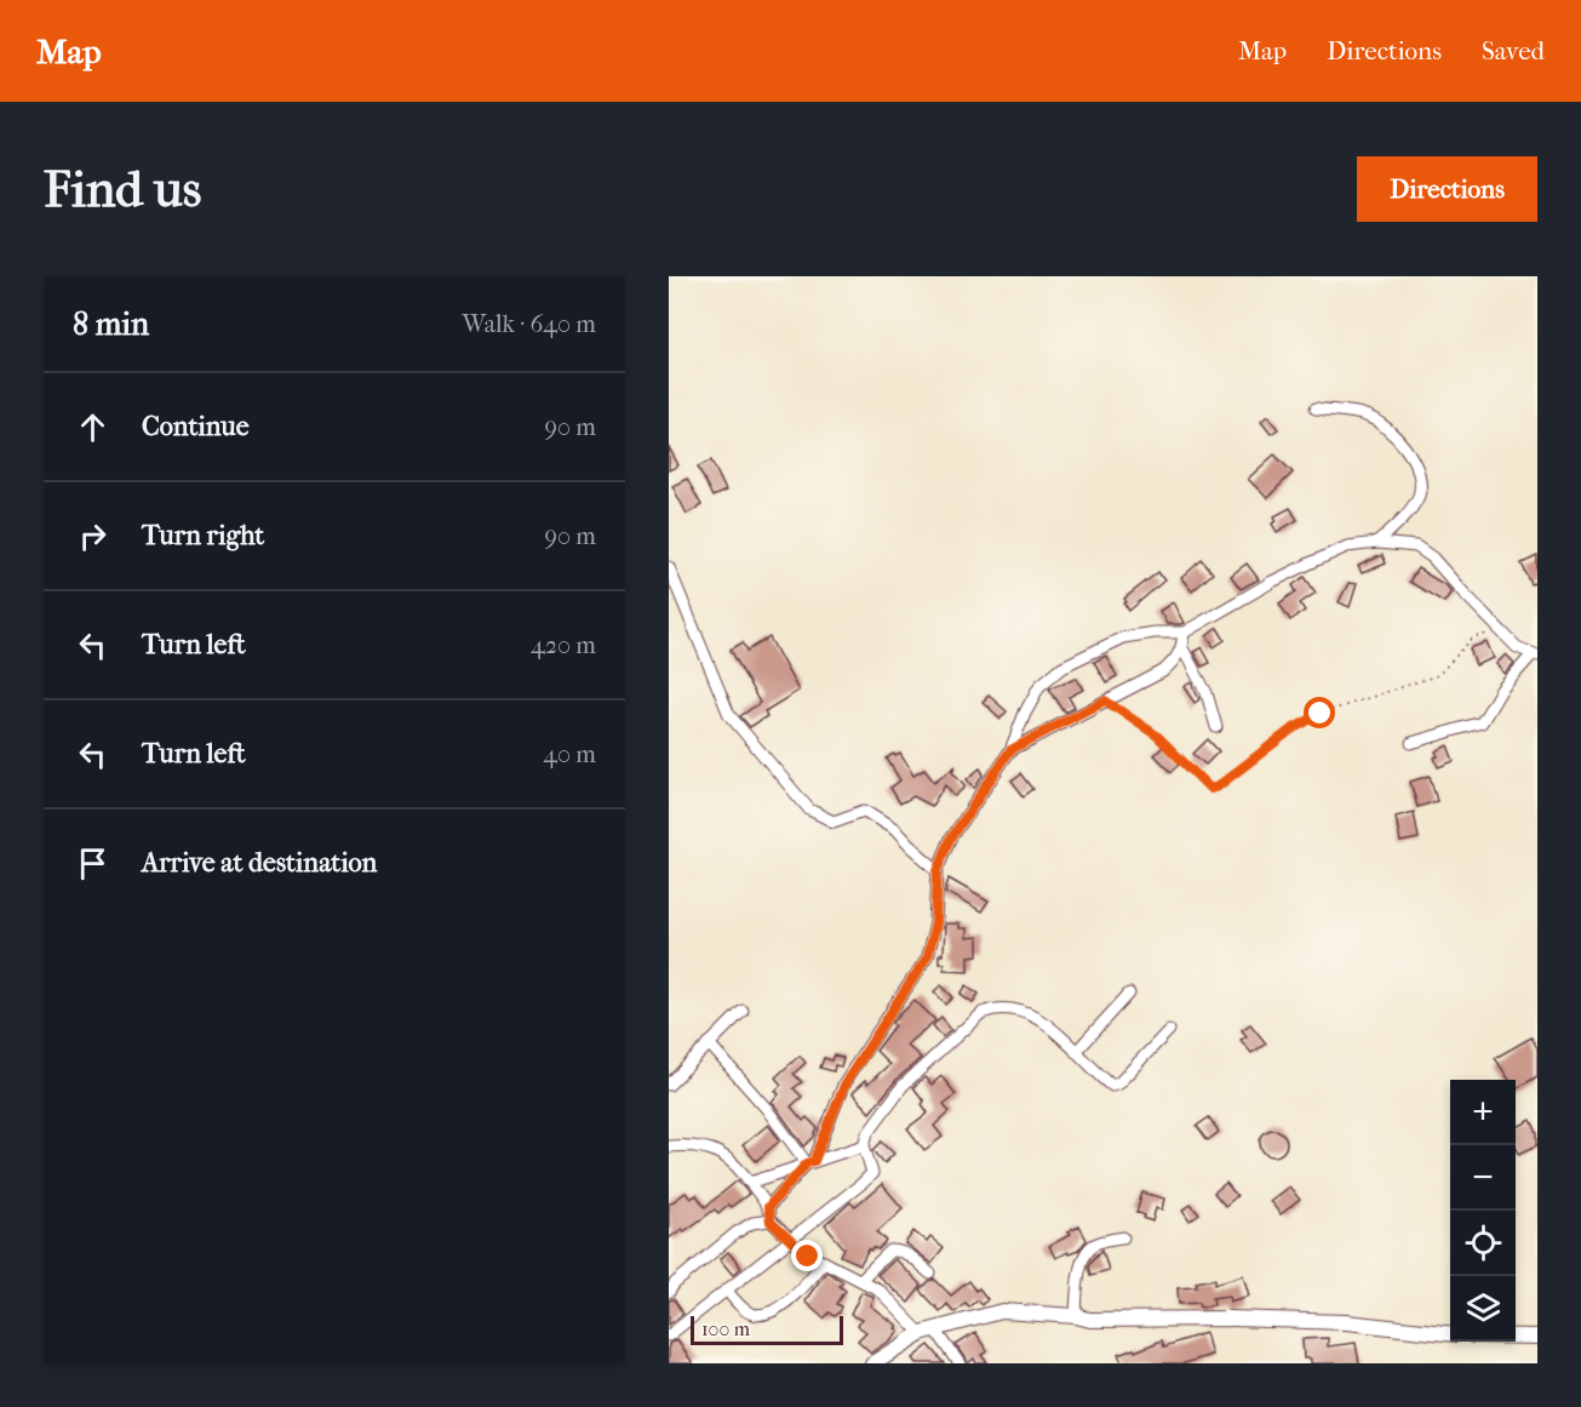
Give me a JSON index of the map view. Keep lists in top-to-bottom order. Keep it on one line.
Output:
{"scale_bar":"100 m","page":{"header":"Map","nav":["Map","Directions","Saved"],"buttons":"Directions","title":"Find us","heading":["8 min","Walk · 640 m"],"list":[["Continue","90 m"],["Turn right","90 m"],["Turn left","420 m"],["Turn left","40 m"],"Arrive at destination"],"map_buttons":["+","−"],"scale":"100 m"}}
